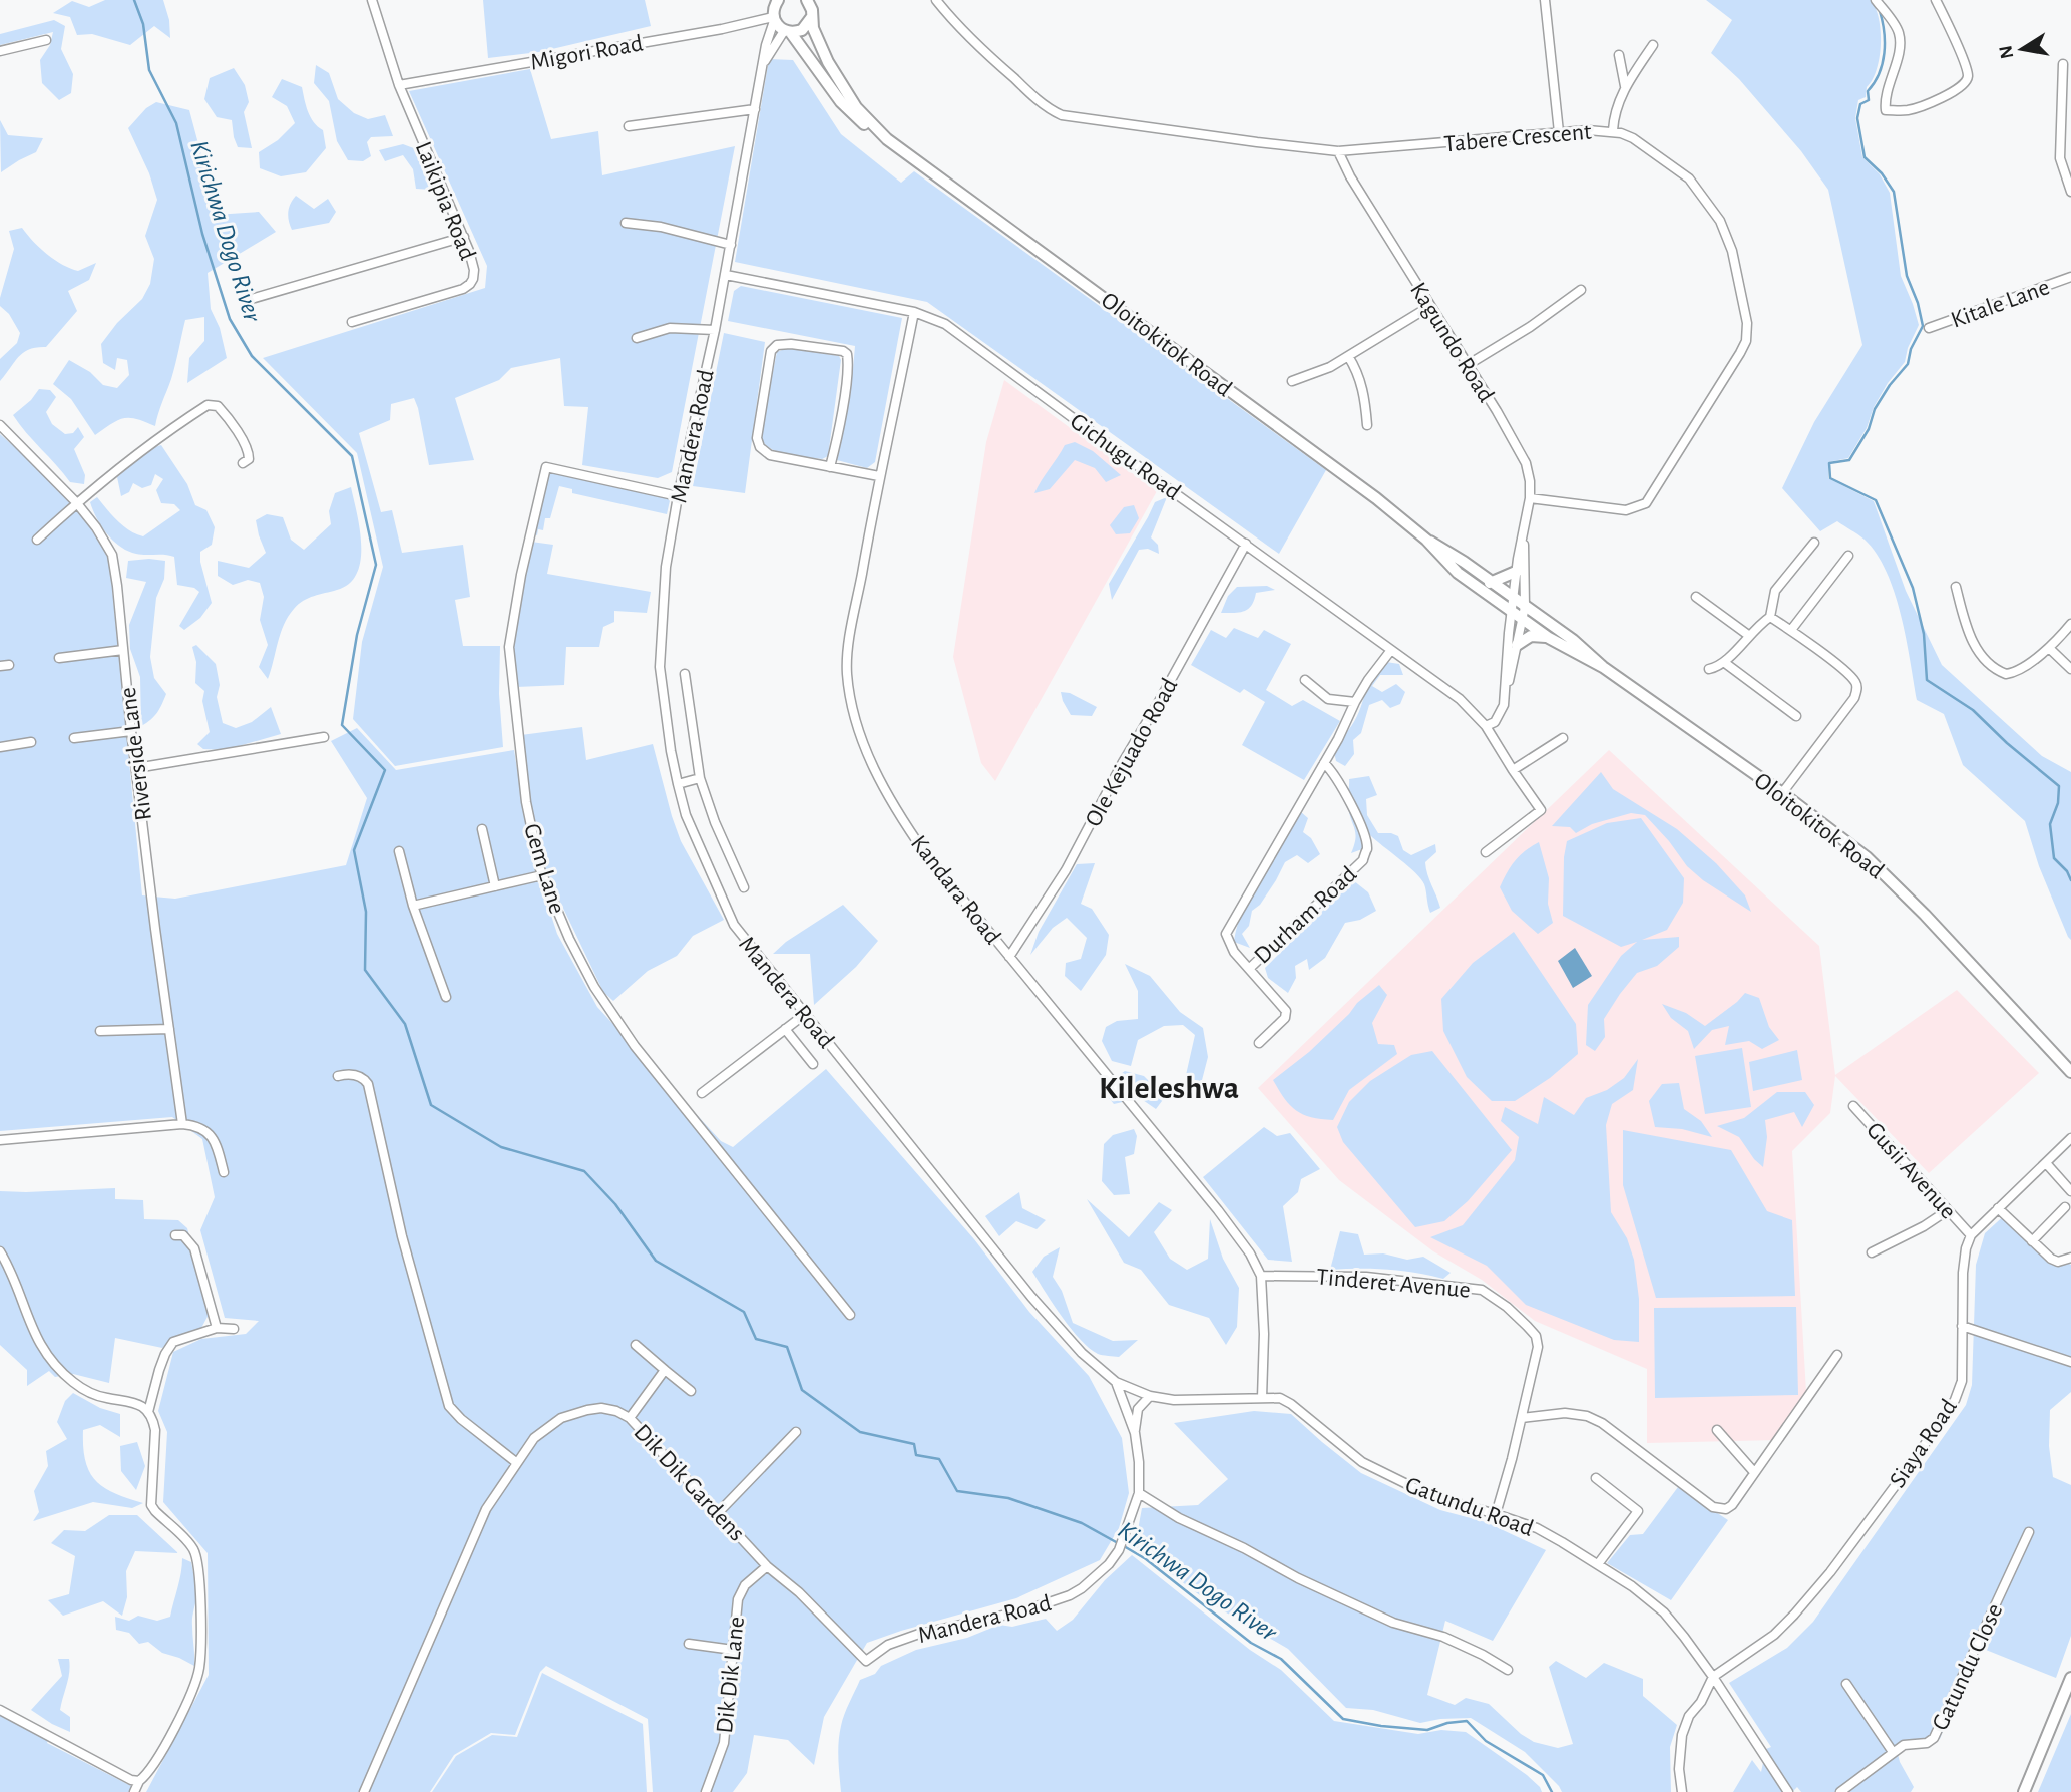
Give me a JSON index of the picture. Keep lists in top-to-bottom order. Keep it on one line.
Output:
{"streets":{"main road":["Oloitokitok Road"],"street":["Migori Road","Tabere Crescent","Laikipia Road","Kitale Lane","Kagundo Road","Mandera Road","Gichugu Road","Ole Kejuado Road","Riverside Lane","Gem Lane","Kandara Road","Durham Road","Gusii Avenue","Tinderet Avenue","Siaya Road","Dik Dik Gardens","Gatundu Road","Gatundu Close","Dik Dik Lane"]},"crossings":[["Migori Road","Laikipia Road"],["Migori Road","Mandera Road"],["Tabere Crescent","Kagundo Road"],["Kagundo Road","Oloitokitok Road"],["Mandera Road","Gichugu Road"],["Mandera Road","Gem Lane"],["Mandera Road","Dik Dik Gardens"],["Mandera Road","Gatundu Road"],["Gichugu Road","Ole Kejuado Road"],["Gichugu Road","Kandara Road"],["Gichugu Road","Durham Road"],["Ole Kejuado Road","Kandara Road"],["Kandara Road","Tinderet Avenue"],["Kandara Road","Gatundu Road"],["Gusii Avenue","Siaya Road"],["Tinderet Avenue","Gatundu Road"],["Siaya Road","Gatundu Road"],["Dik Dik Gardens","Dik Dik Lane"]],"districts":["Kileleshwa"],"water":["Kirichwa Dogo River"],"north":"left"}
